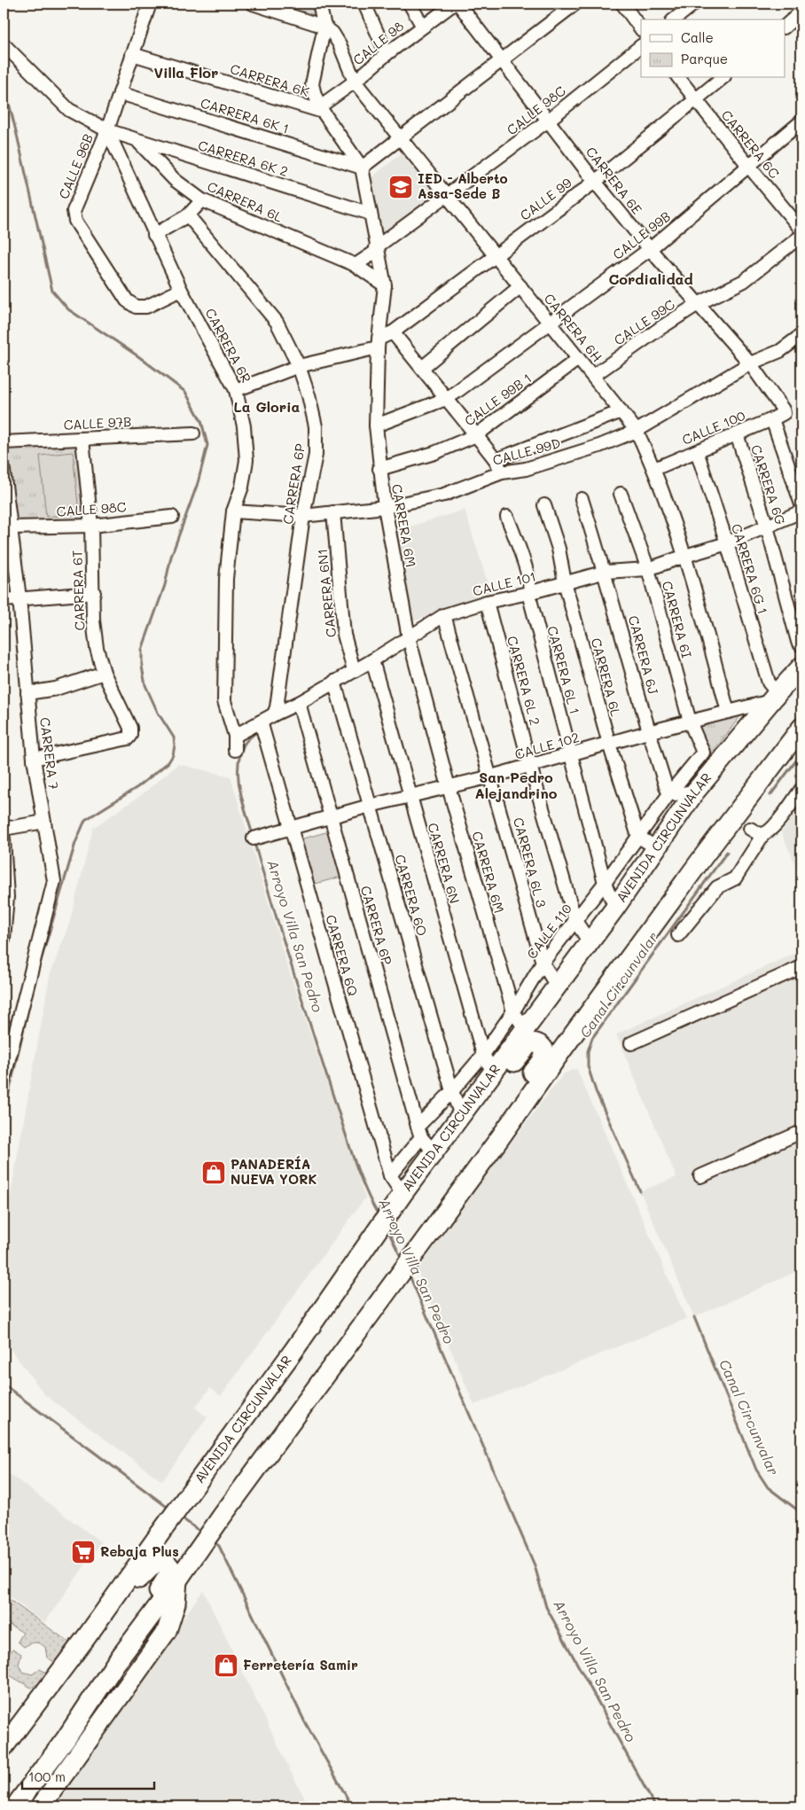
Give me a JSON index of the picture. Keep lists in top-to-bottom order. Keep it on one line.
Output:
{"streets":{"highway":["AVENIDA CIRCUNVALAR"],"street":["CALLE 98","CARRERA 6K","CALLE 98C","CARRERA 6K 1","CARRERA 6C","CARRERA 6K 2","CALLE 96B","CARRERA 6E","CALLE 99","CARRERA 6L","CALLE 99B","CALLE 99C","CARRERA 6H","CARRERA 6R","CALLE 99B 1","CALLE 97B","CALLE 100","CALLE 99D","CARRERA 6P","CARRERA 6G","CARRERA 6M","CARRERA 6G 1","CALLE 101","CARRERA 6T","CARRERA 6N1","CARRERA 6I","CARRERA 6J","CARRERA 6L 1","CARRERA 6L 2","CALLE 102","CARRERA 7","CARRERA 6L 3","CARRERA 6N","CARRERA 6O","CALLE 110","CARRERA 6Q"]},"crossings":[["CALLE 98","CARRERA 6K"],["CALLE 98","CARRERA 6H"],["CALLE 98","CARRERA 6M"],["CARRERA 6K","CALLE 96B"],["CARRERA 6K","CARRERA 6M"],["CALLE 98C","CARRERA 6E"],["CALLE 98C","CARRERA 6H"],["CALLE 98C","CARRERA 6T"],["CALLE 98C","CARRERA 7"],["CARRERA 6K 1","CALLE 96B"],["CARRERA 6K 1","CARRERA 6M"],["CARRERA 6C","CALLE 99"],["CARRERA 6C","CALLE 99B"],["CARRERA 6K 2","CALLE 96B"],["CARRERA 6K 2","CARRERA 6L"],["CARRERA 6K 2","CARRERA 6R"],["CARRERA 6K 2","CARRERA 6M"],["CALLE 96B","CARRERA 6R"],["CARRERA 6E","CALLE 99"],["CARRERA 6E","CALLE 99B"],["CARRERA 6E","CALLE 99C"],["CARRERA 6E","CALLE 100"],["CARRERA 6E","CALLE 99D"],["CALLE 99","CARRERA 6H"],["CALLE 99","CARRERA 6R"],["CALLE 99","CARRERA 6P"],["CALLE 99","CARRERA 6M"],["CARRERA 6L","CARRERA 6M"],["CARRERA 6L","CALLE 101"],["CARRERA 6L","CALLE 102"],["CARRERA 6L","CALLE 110"],["CALLE 99B","CARRERA 6H"],["CALLE 99B","CARRERA 6M"],["CALLE 99C","CARRERA 6H"],["CARRERA 6H","CALLE 99B 1"],["CARRERA 6H","CALLE 100"],["CARRERA 6H","CALLE 99D"],["CARRERA 6H","CARRERA 6M"],["CARRERA 6H","CALLE 101"],["CARRERA 6H","CALLE 102"],["CARRERA 6R","CALLE 99D"],["CARRERA 6R","CALLE 101"],["CALLE 99B 1","CARRERA 6M"],["CALLE 97B","CARRERA 6T"],["CALLE 100","CARRERA 6G"],["CALLE 100","CARRERA 6G 1"],["CALLE 99D","CARRERA 6P"],["CALLE 99D","CARRERA 6M"],["CALLE 99D","CARRERA 6N1"],["CARRERA 6P","CALLE 101"],["CARRERA 6P","CALLE 102"],["CARRERA 6P","AVENIDA CIRCUNVALAR"],["CARRERA 6P","CALLE 110"],["CARRERA 6G","CALLE 101"],["CARRERA 6M","CALLE 101"],["CARRERA 6M","CALLE 102"],["CARRERA 6M","AVENIDA CIRCUNVALAR"],["CARRERA 6M","CALLE 110"],["CARRERA 6G 1","CALLE 101"],["CARRERA 6G 1","CALLE 102"],["CARRERA 6G 1","AVENIDA CIRCUNVALAR"],["CALLE 101","CARRERA 6N1"],["CALLE 101","CARRERA 6I"],["CALLE 101","CARRERA 6J"],["CALLE 101","CARRERA 6L 1"],["CALLE 101","CARRERA 6L 2"],["CALLE 101","CARRERA 6L 3"],["CALLE 101","CARRERA 6N"],["CALLE 101","CARRERA 6O"],["CALLE 101","CARRERA 6Q"],["CARRERA 6T","CARRERA 7"],["CARRERA 6I","CALLE 102"],["CARRERA 6I","CALLE 110"],["CARRERA 6J","CALLE 102"],["CARRERA 6J","CALLE 110"],["CARRERA 6L 1","CALLE 102"],["CARRERA 6L 1","AVENIDA CIRCUNVALAR"],["CARRERA 6L 1","CALLE 110"],["CARRERA 6L 2","CALLE 102"],["CARRERA 6L 2","AVENIDA CIRCUNVALAR"],["CARRERA 6L 2","CALLE 110"],["CALLE 102","AVENIDA CIRCUNVALAR"],["CALLE 102","CARRERA 6L 3"],["CALLE 102","CARRERA 6N"],["CALLE 102","CARRERA 6O"],["CALLE 102","CARRERA 6Q"],["AVENIDA CIRCUNVALAR","CARRERA 6L 3"],["AVENIDA CIRCUNVALAR","CARRERA 6N"],["AVENIDA CIRCUNVALAR","CARRERA 6O"],["AVENIDA CIRCUNVALAR","CARRERA 6Q"],["CARRERA 6L 3","CALLE 110"],["CARRERA 6N","CALLE 110"],["CARRERA 6O","CALLE 110"],["CALLE 110","CARRERA 6Q"]],"districts":["Villa Flor","Cordialidad","La Gloria","San Pedro Alejandrino"],"water":["Arroyo Villa San Pedro","Canal Circunvalar"],"places":{"school or university":["IED - Alberto Assa-Sede B"],"shop":["PANADERÍA NUEVA YORK","Ferretería Samir"],"supermarket":["Rebaja Plus"]},"legend":["Calle","Parque"],"scale_bar":"100 m"}
